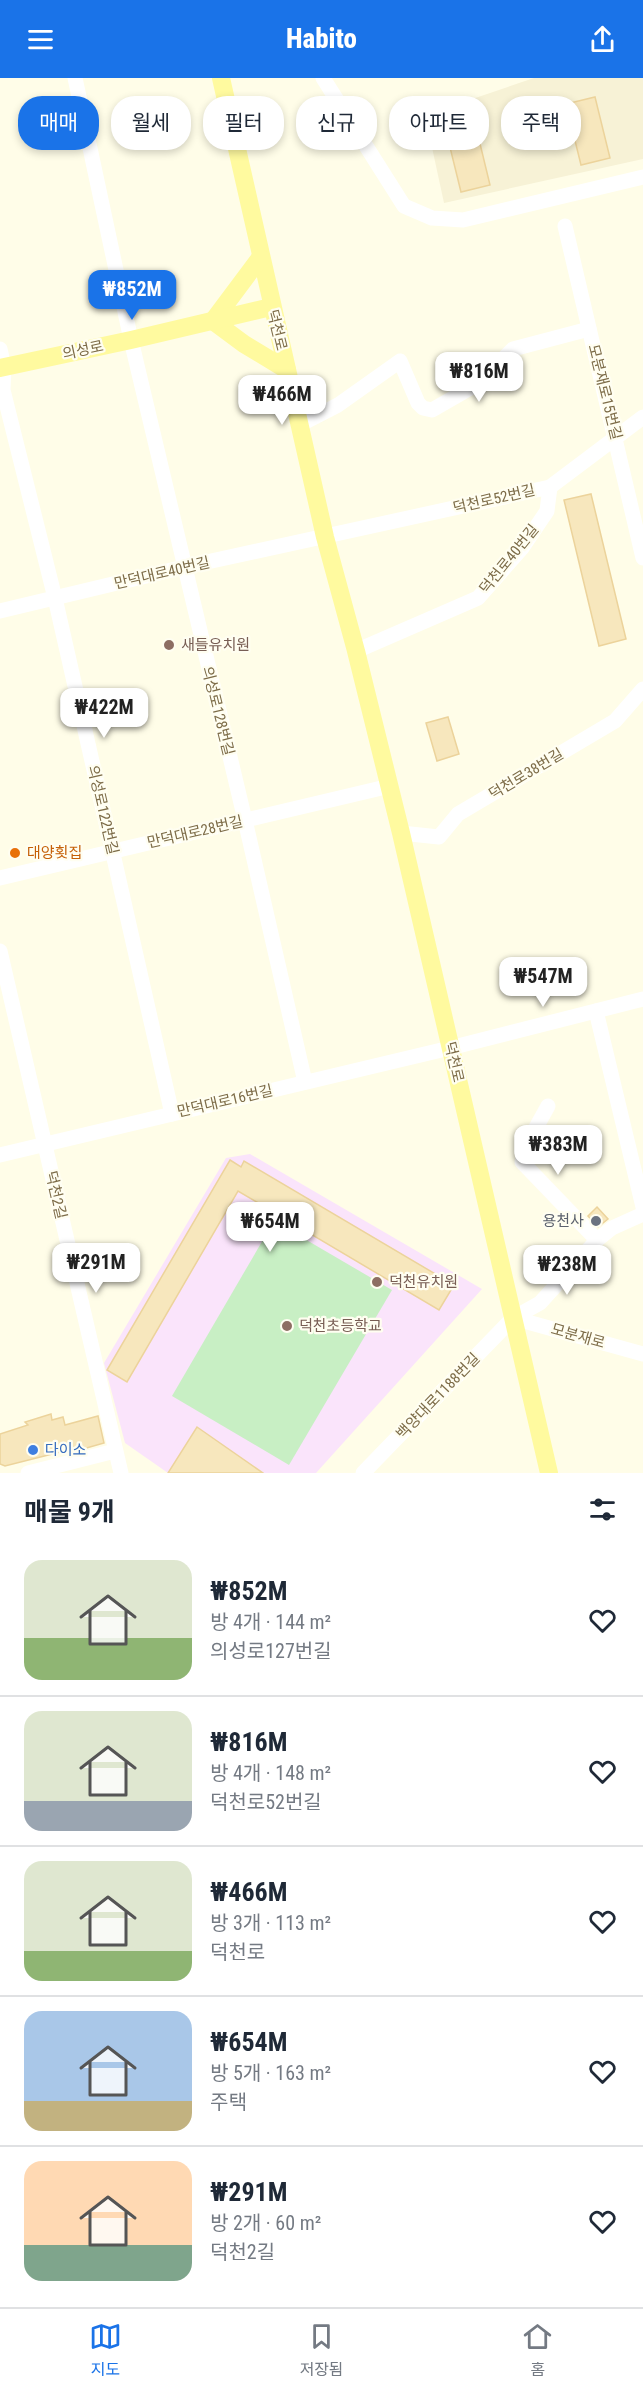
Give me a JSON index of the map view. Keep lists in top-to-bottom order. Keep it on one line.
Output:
{"streets":{"main road":["덕천로","의성로"],"street":["모분재로15번길","덕천로52번길","덕천로40번길","만덕대로40번길","의성로128번길","덕천로38번길","의성로122번길","만덕대로28번길","만덕대로16번길","덕천2길","모분재로","백양대로1188번길"]},"crossings":[["덕천로","의성로"],["덕천로","덕천로52번길"],["덕천로","덕천로40번길"],["덕천로","만덕대로40번길"],["덕천로","덕천로38번길"],["덕천로","만덕대로28번길"],["덕천로","만덕대로16번길"],["덕천로","모분재로"],["덕천로","백양대로1188번길"],["의성로","의성로128번길"],["의성로","의성로122번길"],["모분재로15번길","덕천로52번길"],["덕천로52번길","덕천로40번길"],["덕천로52번길","만덕대로40번길"],["만덕대로40번길","의성로128번길"],["만덕대로40번길","의성로122번길"],["의성로128번길","만덕대로28번길"],["의성로128번길","만덕대로16번길"],["의성로122번길","만덕대로28번길"],["의성로122번길","만덕대로16번길"],["만덕대로16번길","덕천2길"],["모분재로","백양대로1188번길"]],"places":["새들유치원","대양횟집","용천사","덕천유치원","덕천초등학교","다이소"],"page":{"header":"Habito","chip":["매매","월세","필터","신규","아파트","주택"],"price":["₩852M","₩816M","₩466M","₩422M","₩547M","₩383M","₩654M","₩291M","₩238M"],"heading":"매물 9개","list":[{"name":"₩852M","note":"방 4개 · 144 m² · 의성로127번길"},{"name":"₩816M","note":"방 4개 · 148 m² · 덕천로52번길"},{"name":"₩466M","note":"방 3개 · 113 m² · 덕천로"},{"name":"₩654M","note":"방 5개 · 163 m² · 주택"},{"name":"₩291M","note":"방 2개 · 60 m² · 덕천2길"}],"tabs":["지도","저장됨","홈"]}}
